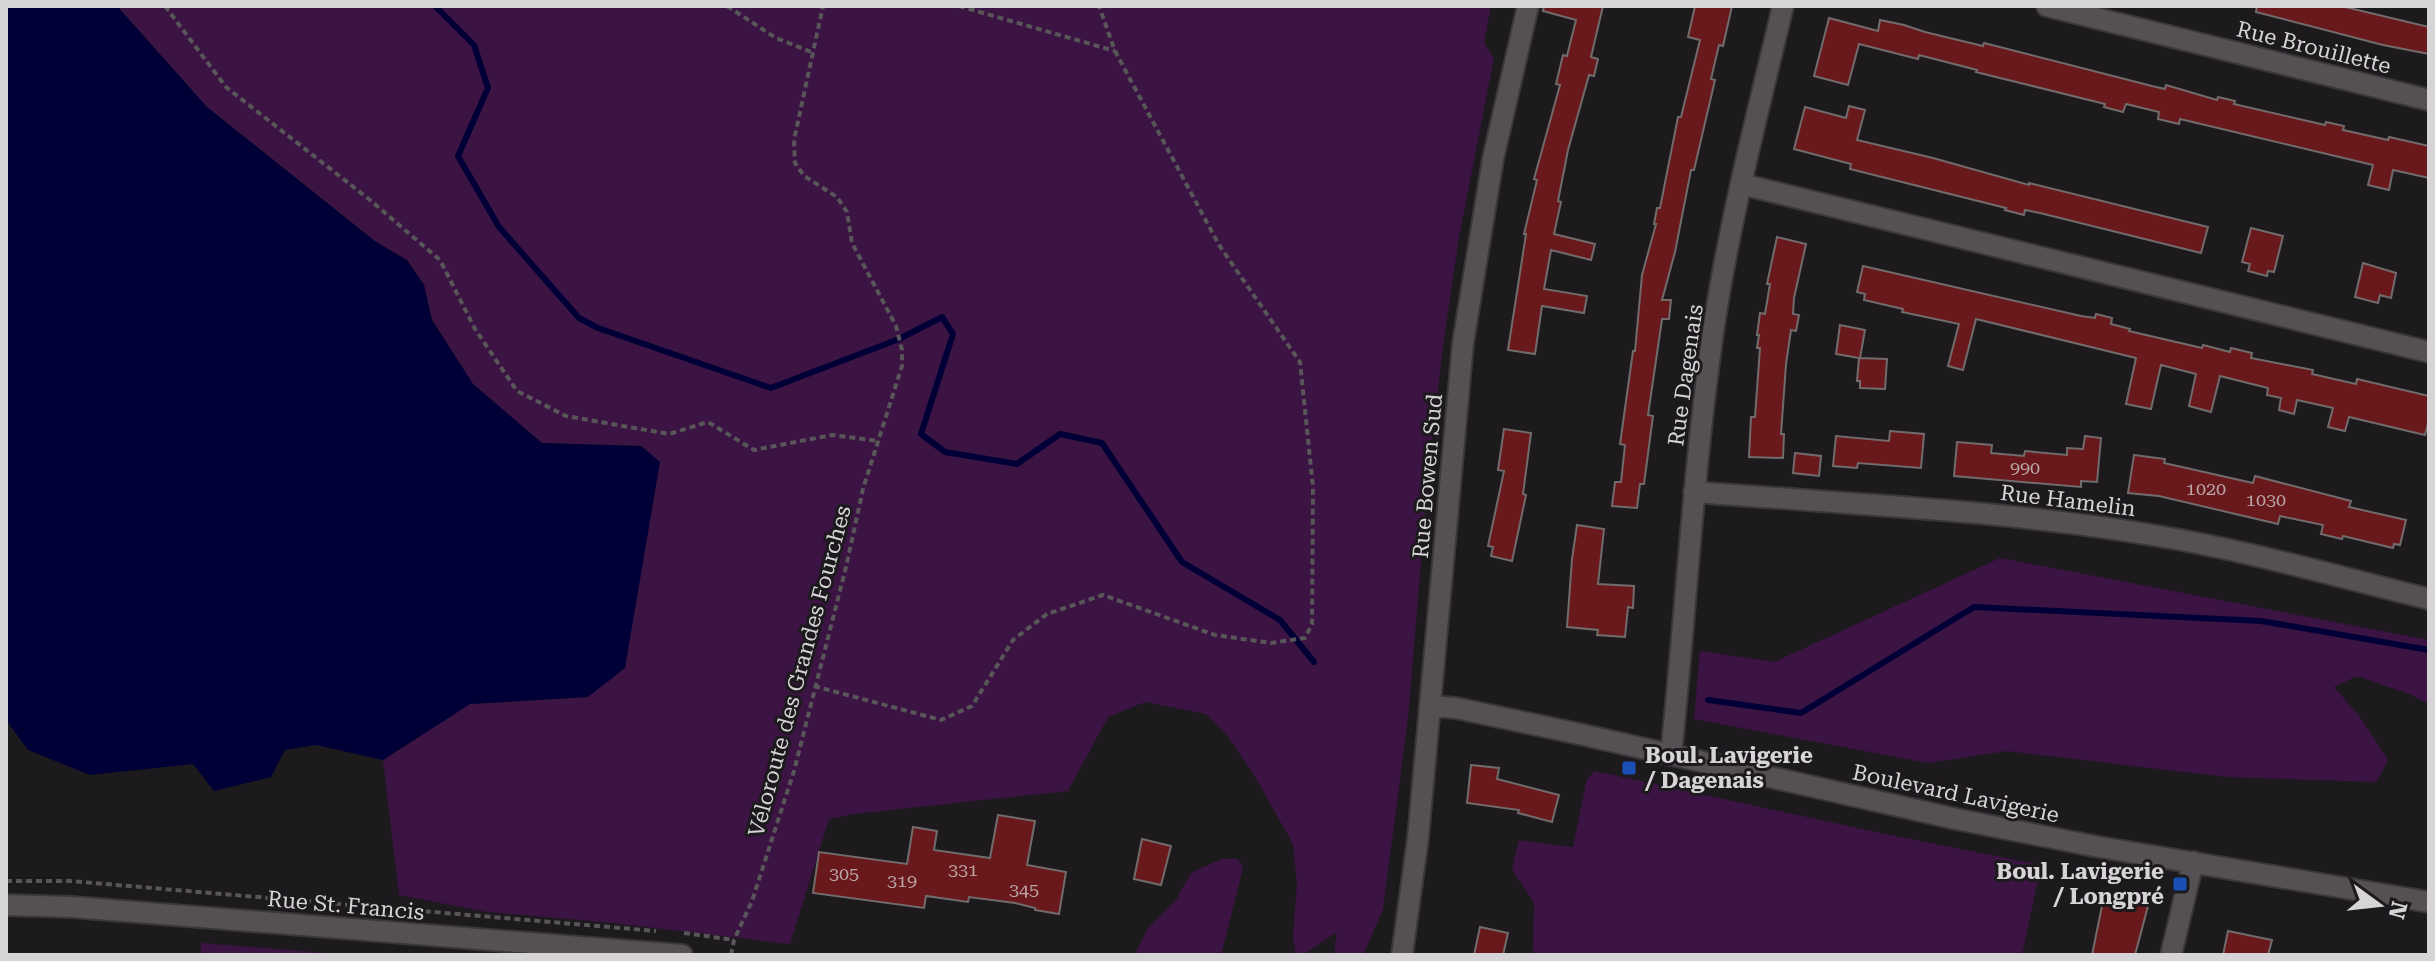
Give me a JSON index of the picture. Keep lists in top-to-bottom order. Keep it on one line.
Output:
{"streets":{"street":["Rue Brouillette","Rue Dagenais","Rue Bowen Sud","Rue Hamelin","Boulevard Lavigerie","Rue St. Francis"],"path":["Véloroute des Grandes Fourches"]},"crossings":[["Rue Dagenais","Rue Hamelin"],["Rue Dagenais","Boulevard Lavigerie"],["Rue Bowen Sud","Boulevard Lavigerie"]],"places":{"transit":["Boul. Lavigerie / Dagenais","Boul. Lavigerie / Longpré"]},"house_numbers":["990","1020","1030","331","305","319","345"],"north":"right"}
